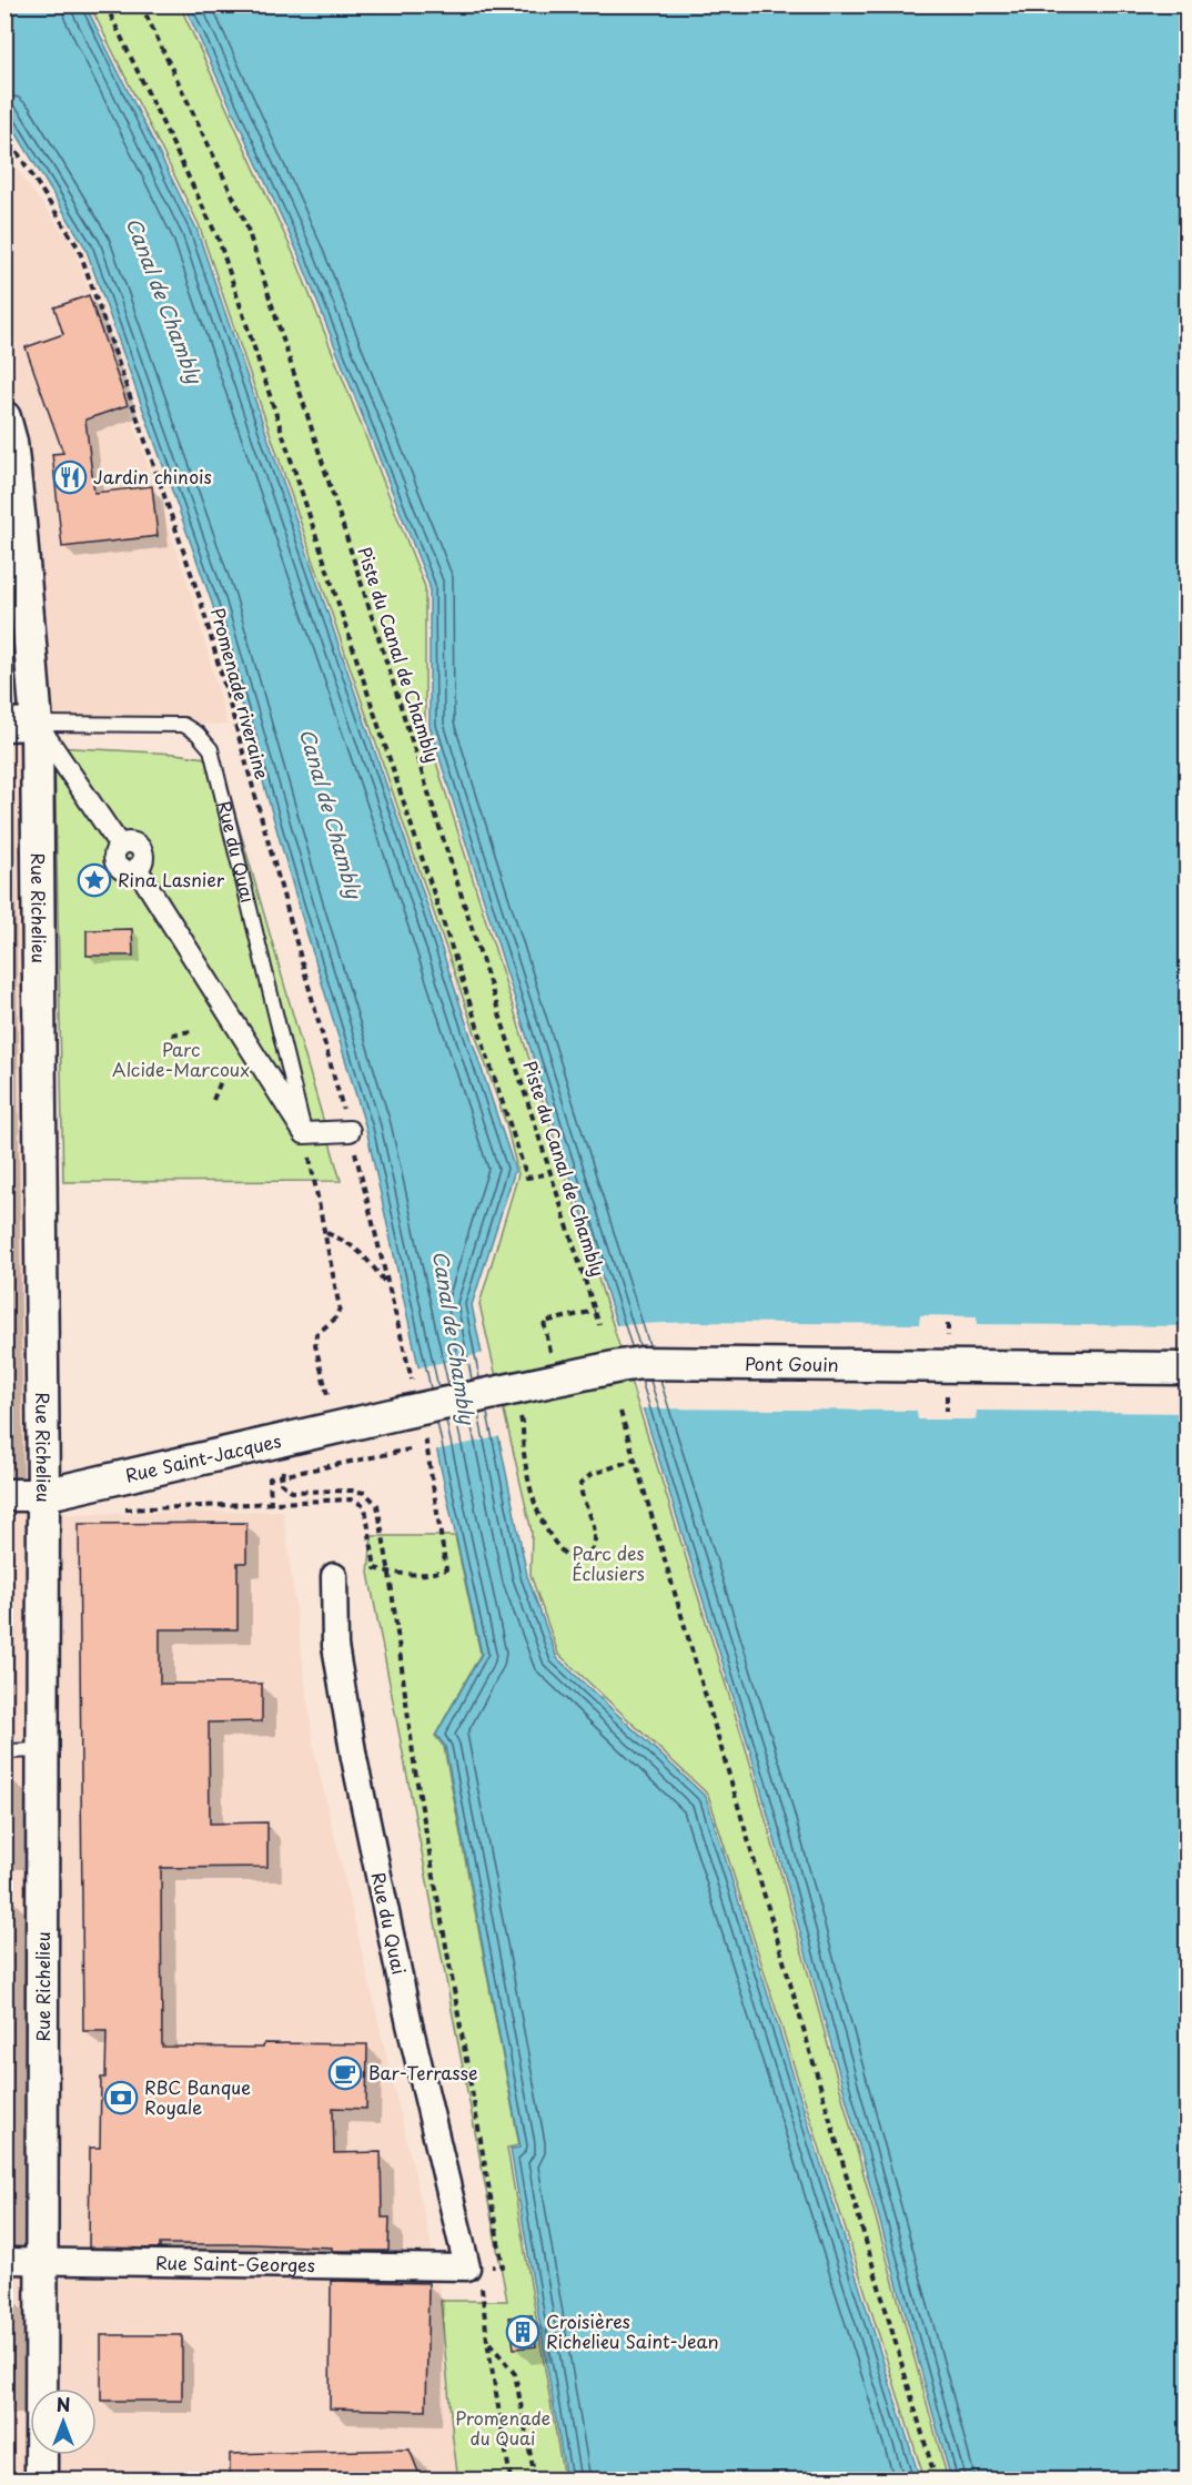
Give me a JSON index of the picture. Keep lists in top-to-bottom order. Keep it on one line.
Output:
{"streets":{"street":["Rue du Quai","Rue Richelieu","Pont Gouin","Rue Saint-Jacques","Rue Saint-Georges"],"path":["Piste du Canal de Chambly","Promenade riveraine"]},"crossings":[["Rue du Quai","Rue Richelieu"],["Rue du Quai","Rue Saint-Georges"],["Rue Richelieu","Rue Saint-Jacques"],["Rue Richelieu","Rue Saint-Georges"],["Pont Gouin","Rue Saint-Jacques"]],"water":["Canal de Chambly"],"parks":["Parc Alcide-Marcoux","Parc des Éclusiers","Promenade du Quai"],"places":{"restaurant":["Jardin chinois"],"place":["Rina Lasnier"],"cafe":["Bar-Terrasse"],"bank":["RBC Banque Royale"],"building":["Croisières Richelieu Saint-Jean"]},"north":"top"}
